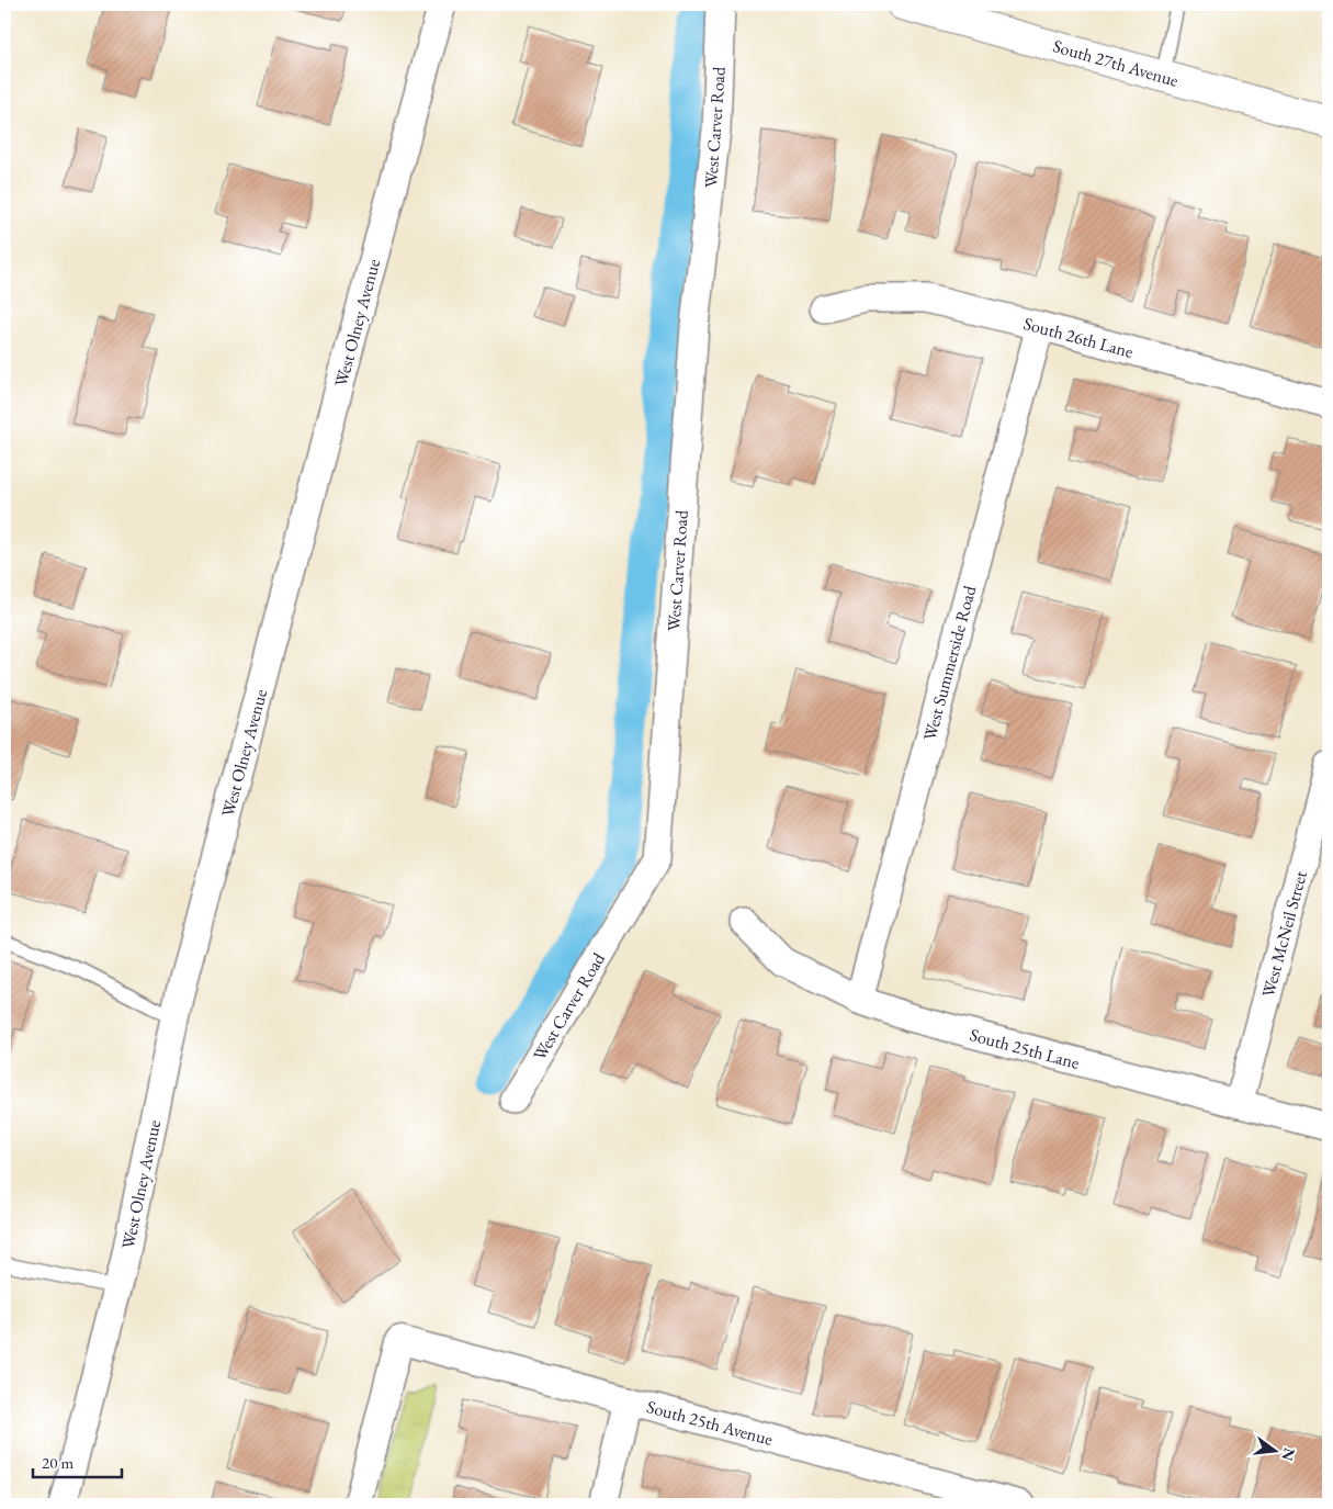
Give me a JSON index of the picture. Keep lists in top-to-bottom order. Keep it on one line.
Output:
{"streets":{"street":["South 27th Avenue","West Carver Road","West Olney Avenue","South 26th Lane","West Summerside Road","West McNeil Street","South 25th Lane","South 25th Avenue"]},"crossings":[["South 26th Lane","West Summerside Road"],["West Summerside Road","South 25th Lane"],["West McNeil Street","South 25th Lane"]],"scale_bar":"20 m","north":"right"}
